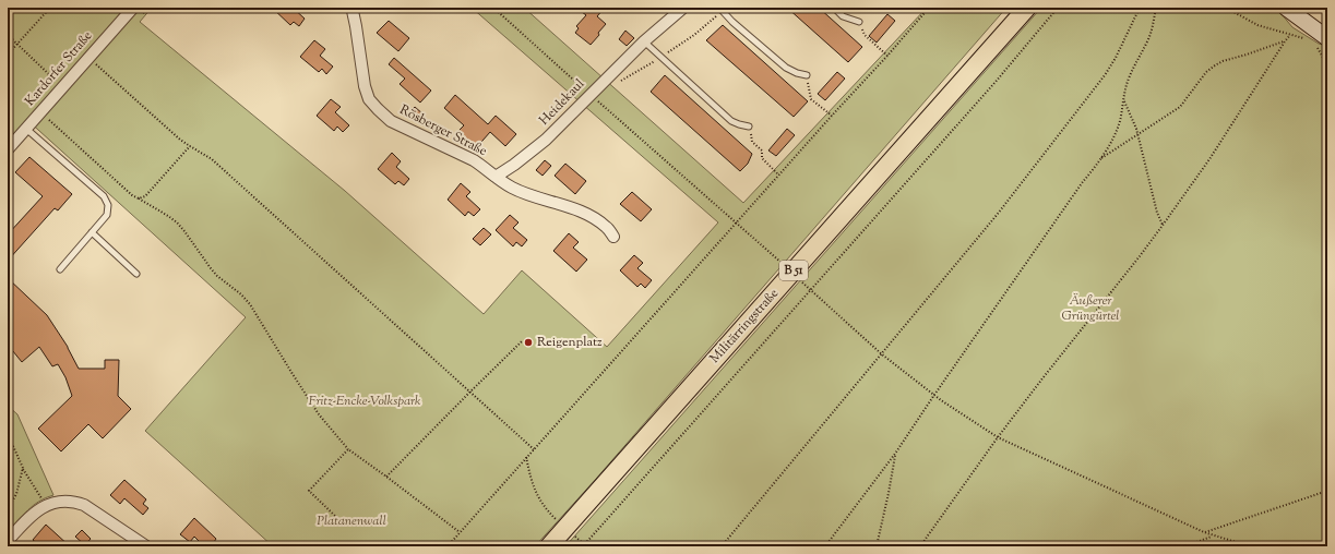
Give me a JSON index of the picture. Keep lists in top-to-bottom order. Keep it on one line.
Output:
{"streets":{"main road":["B 51","Militärringstraße"],"street":["Kardorfer Straße","Heidekaul","Rösberger Straße"]},"crossings":[["Heidekaul","Rösberger Straße"]],"parks":["Äußerer Grüngürtel","Fritz-Encke-Volkspark","Platanenwall"],"places":["Reigenplatz"]}
